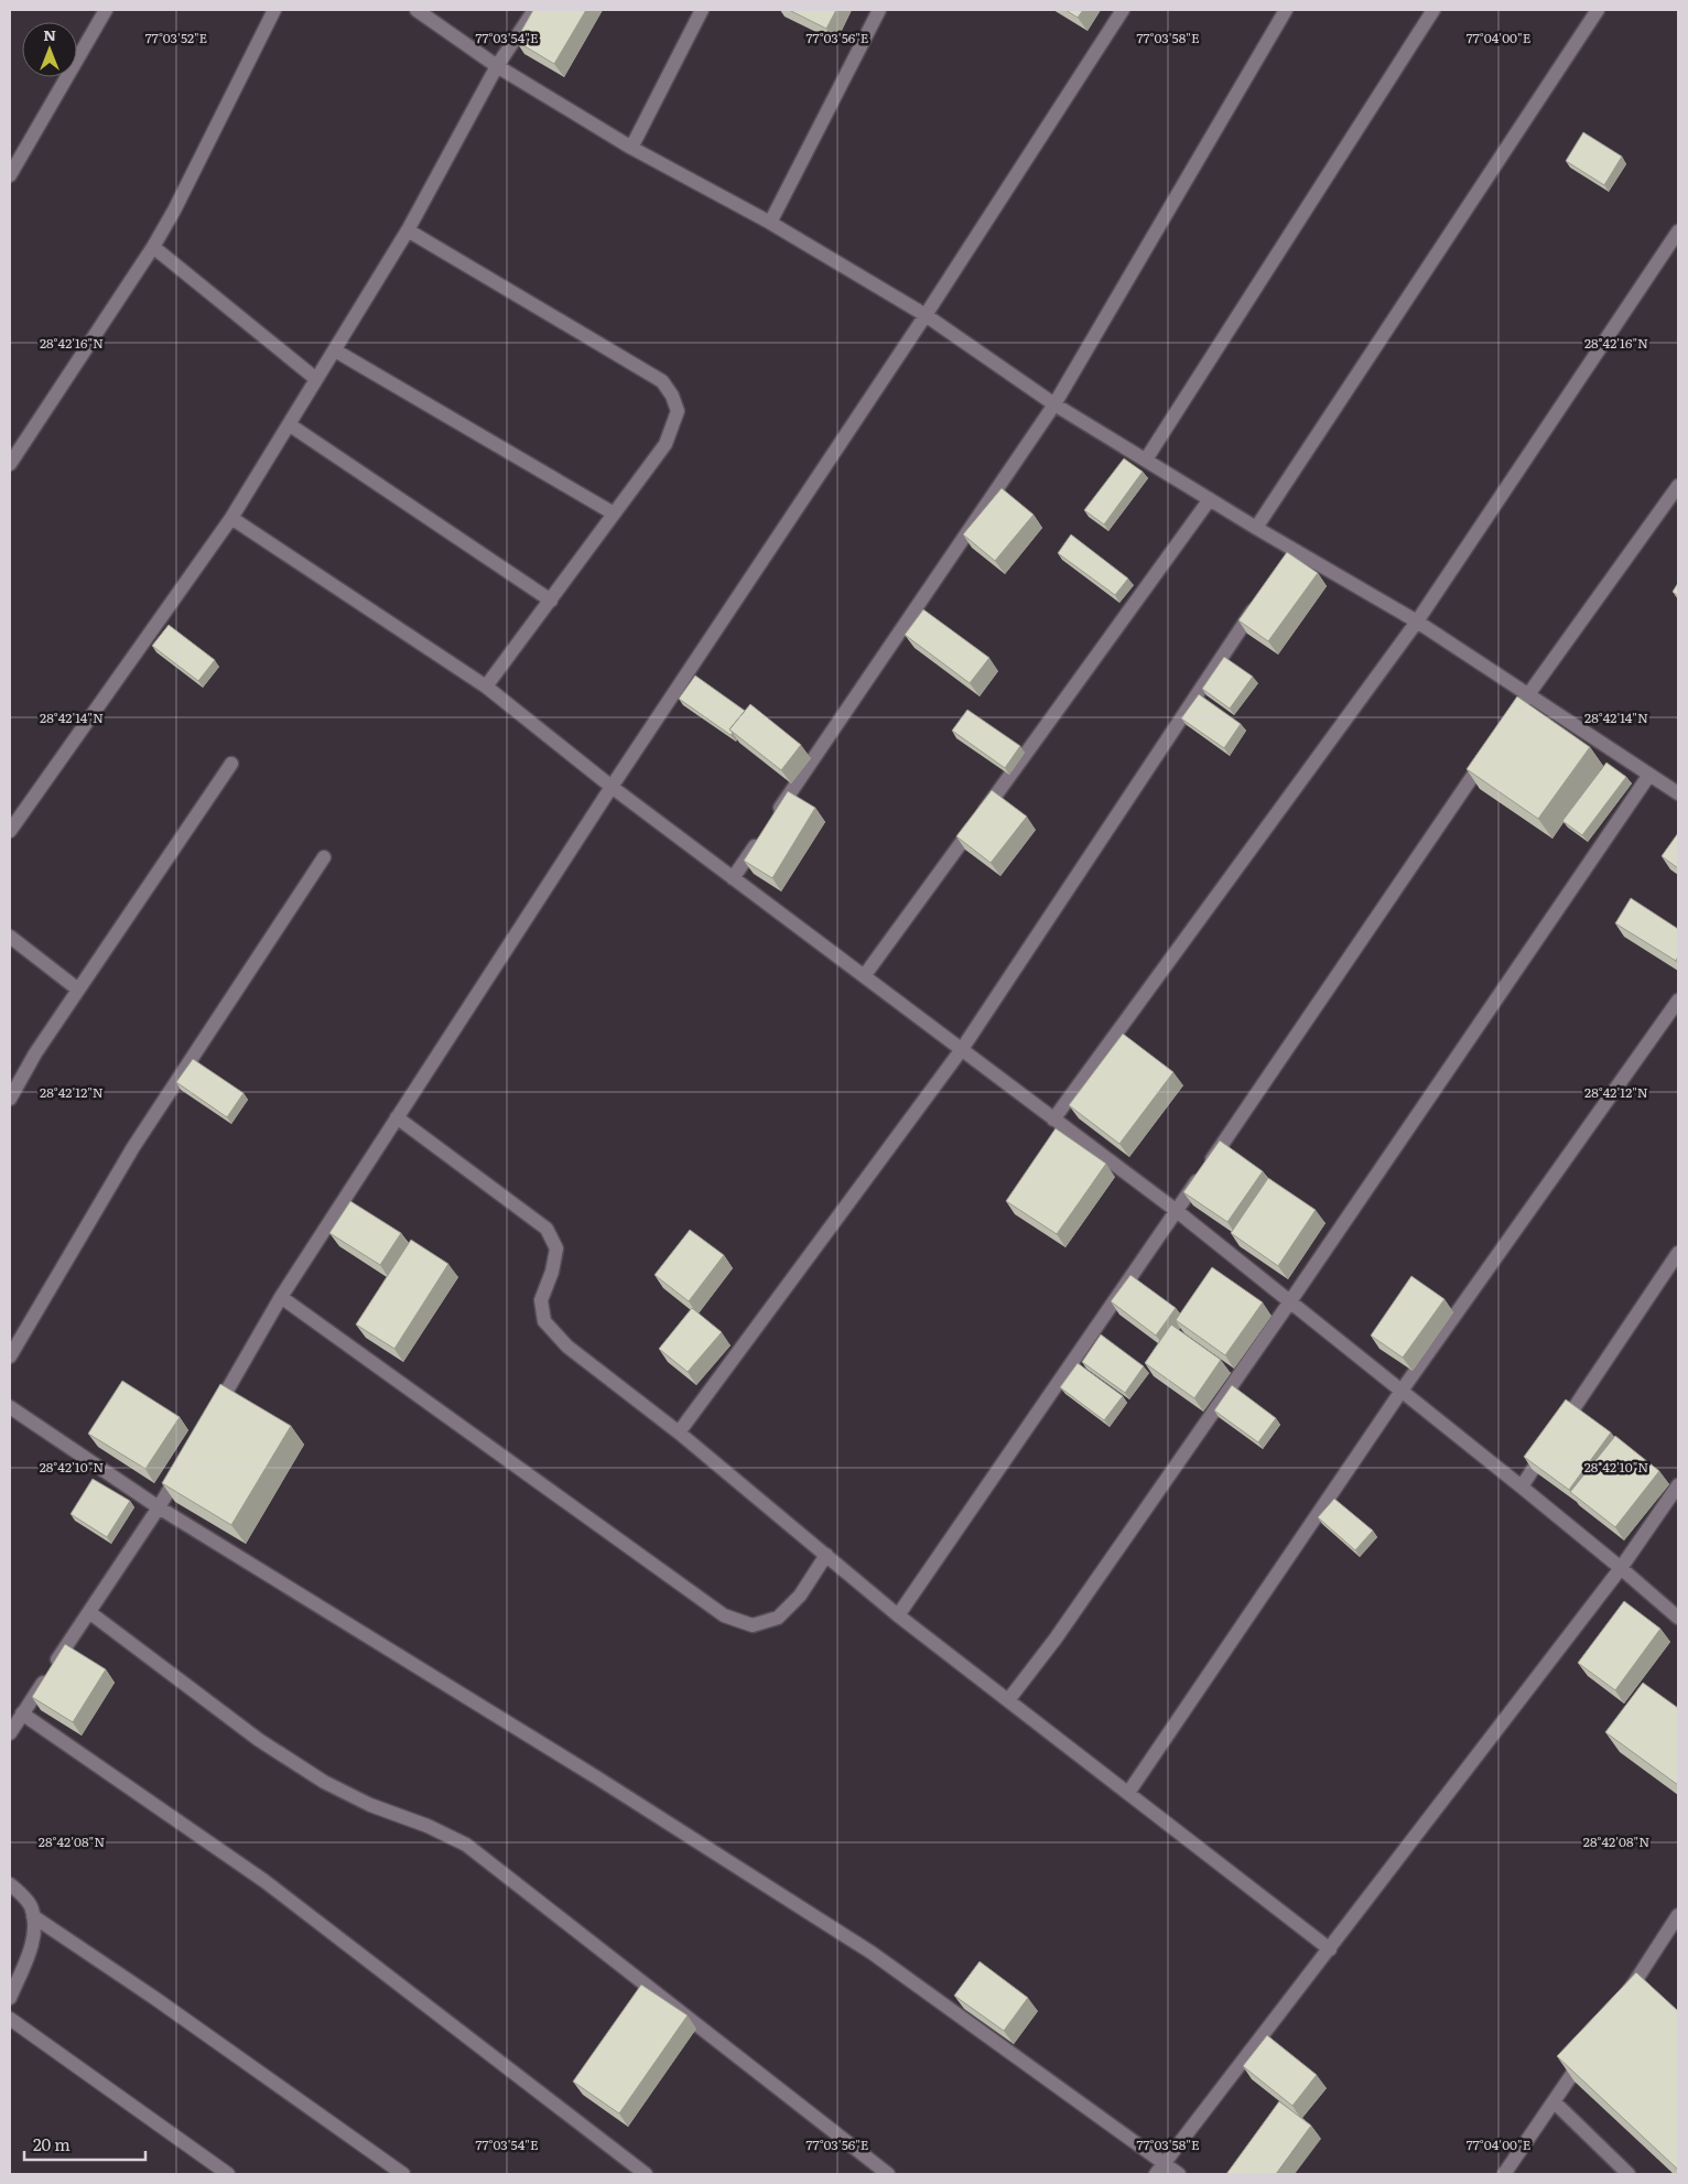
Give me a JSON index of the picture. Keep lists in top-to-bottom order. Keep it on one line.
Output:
{"scale_bar":"20 m","north":"top","coordinates":["77°03'52\"E","77°03'54\"E","77°03'56\"E","77°03'58\"E","77°04'00\"E","28°42'16\"N","28°42'14\"N","28°42'12\"N","28°42'10\"N","28°42'08\"N"]}
